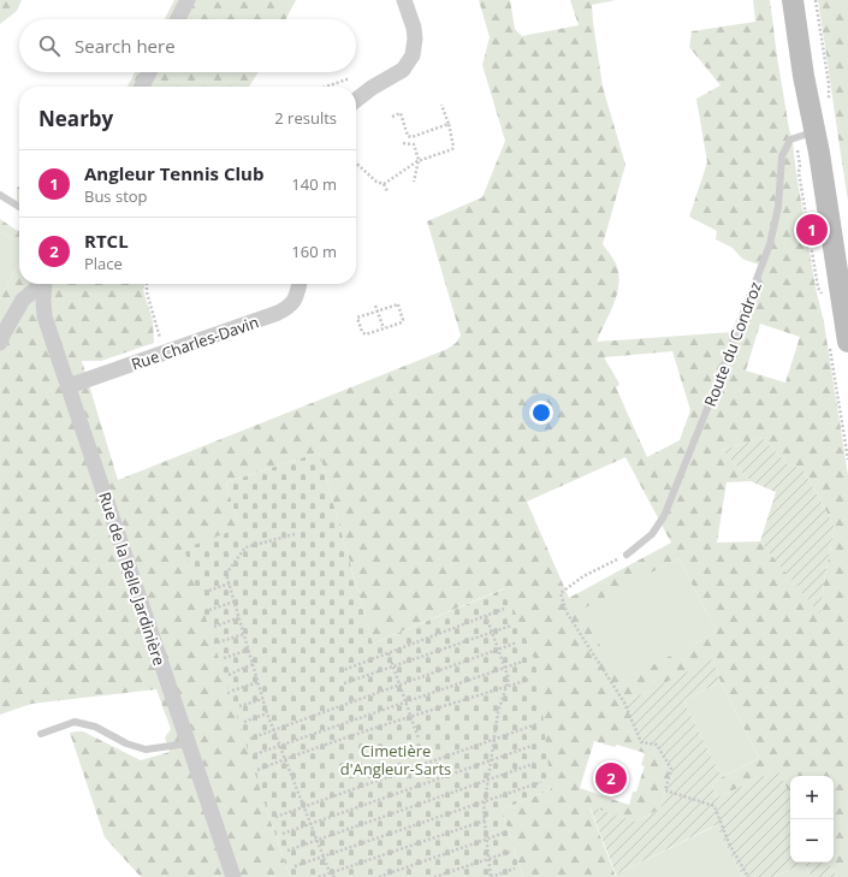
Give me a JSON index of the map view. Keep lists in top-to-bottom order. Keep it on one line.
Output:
{"streets":{"street":["Rue Charles-Davin","Rue de la Belle Jardinière"],"lane":["Route du Condroz"]},"crossings":[["Rue Charles-Davin","Rue de la Belle Jardinière"]],"parks":["Cimetière d'Angleur-Sarts"],"page":{"search":"Search here","heading":["Nearby","2 results"],"list":[{"mark":"1","name":"Angleur Tennis Club","note":"Bus stop","value":"140 m"},{"mark":"2","name":"RTCL","note":"Place","value":"160 m"}],"pins":["1","2"],"map_buttons":["+","−"]}}
